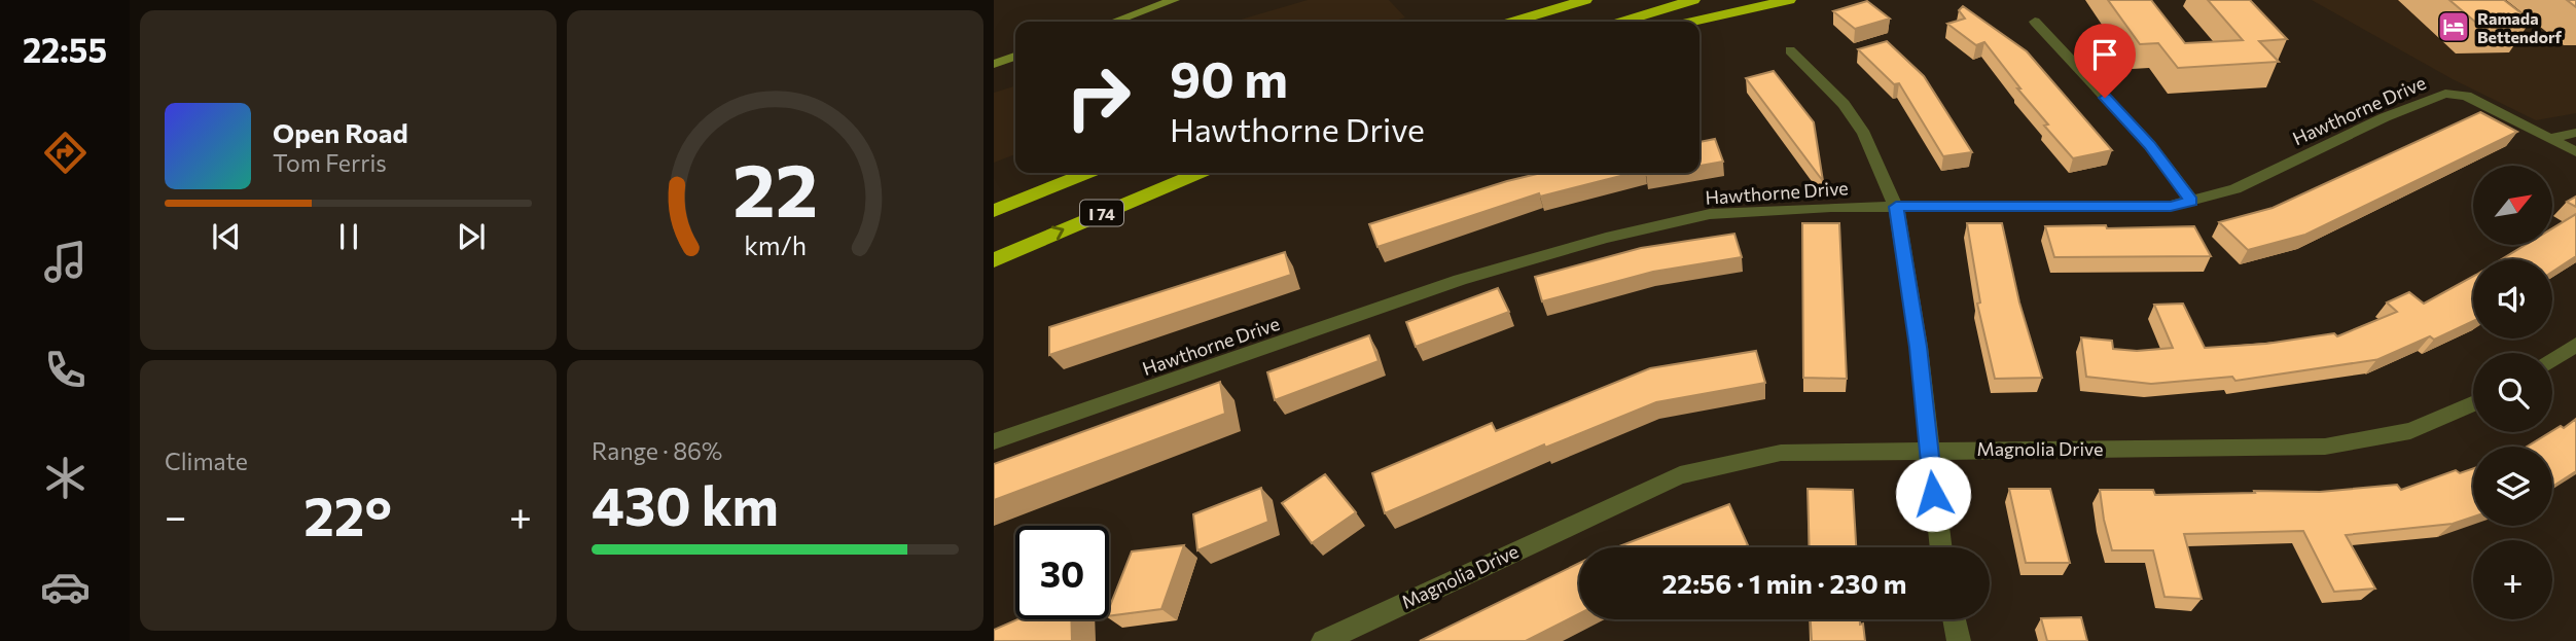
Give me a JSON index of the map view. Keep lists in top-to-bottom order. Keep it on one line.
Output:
{"streets":{"highway":["I 74"],"street":["Hawthorne Drive","Magnolia Drive"]},"places":{"hotel":["Ramada Bettendorf"]},"north":"top right","page":{"tabs":"22:55","turn":["90 m","Hawthorne Drive"],"song":["Open Road","Tom Ferris"],"map_buttons":"+","tile":["Climate",["Range · 86%","430 km"]],"heat":["−","22°","+"],"limit":"30","trip":"22:56 · 1 min · 230 m","gauge":["22","km/h"]}}
